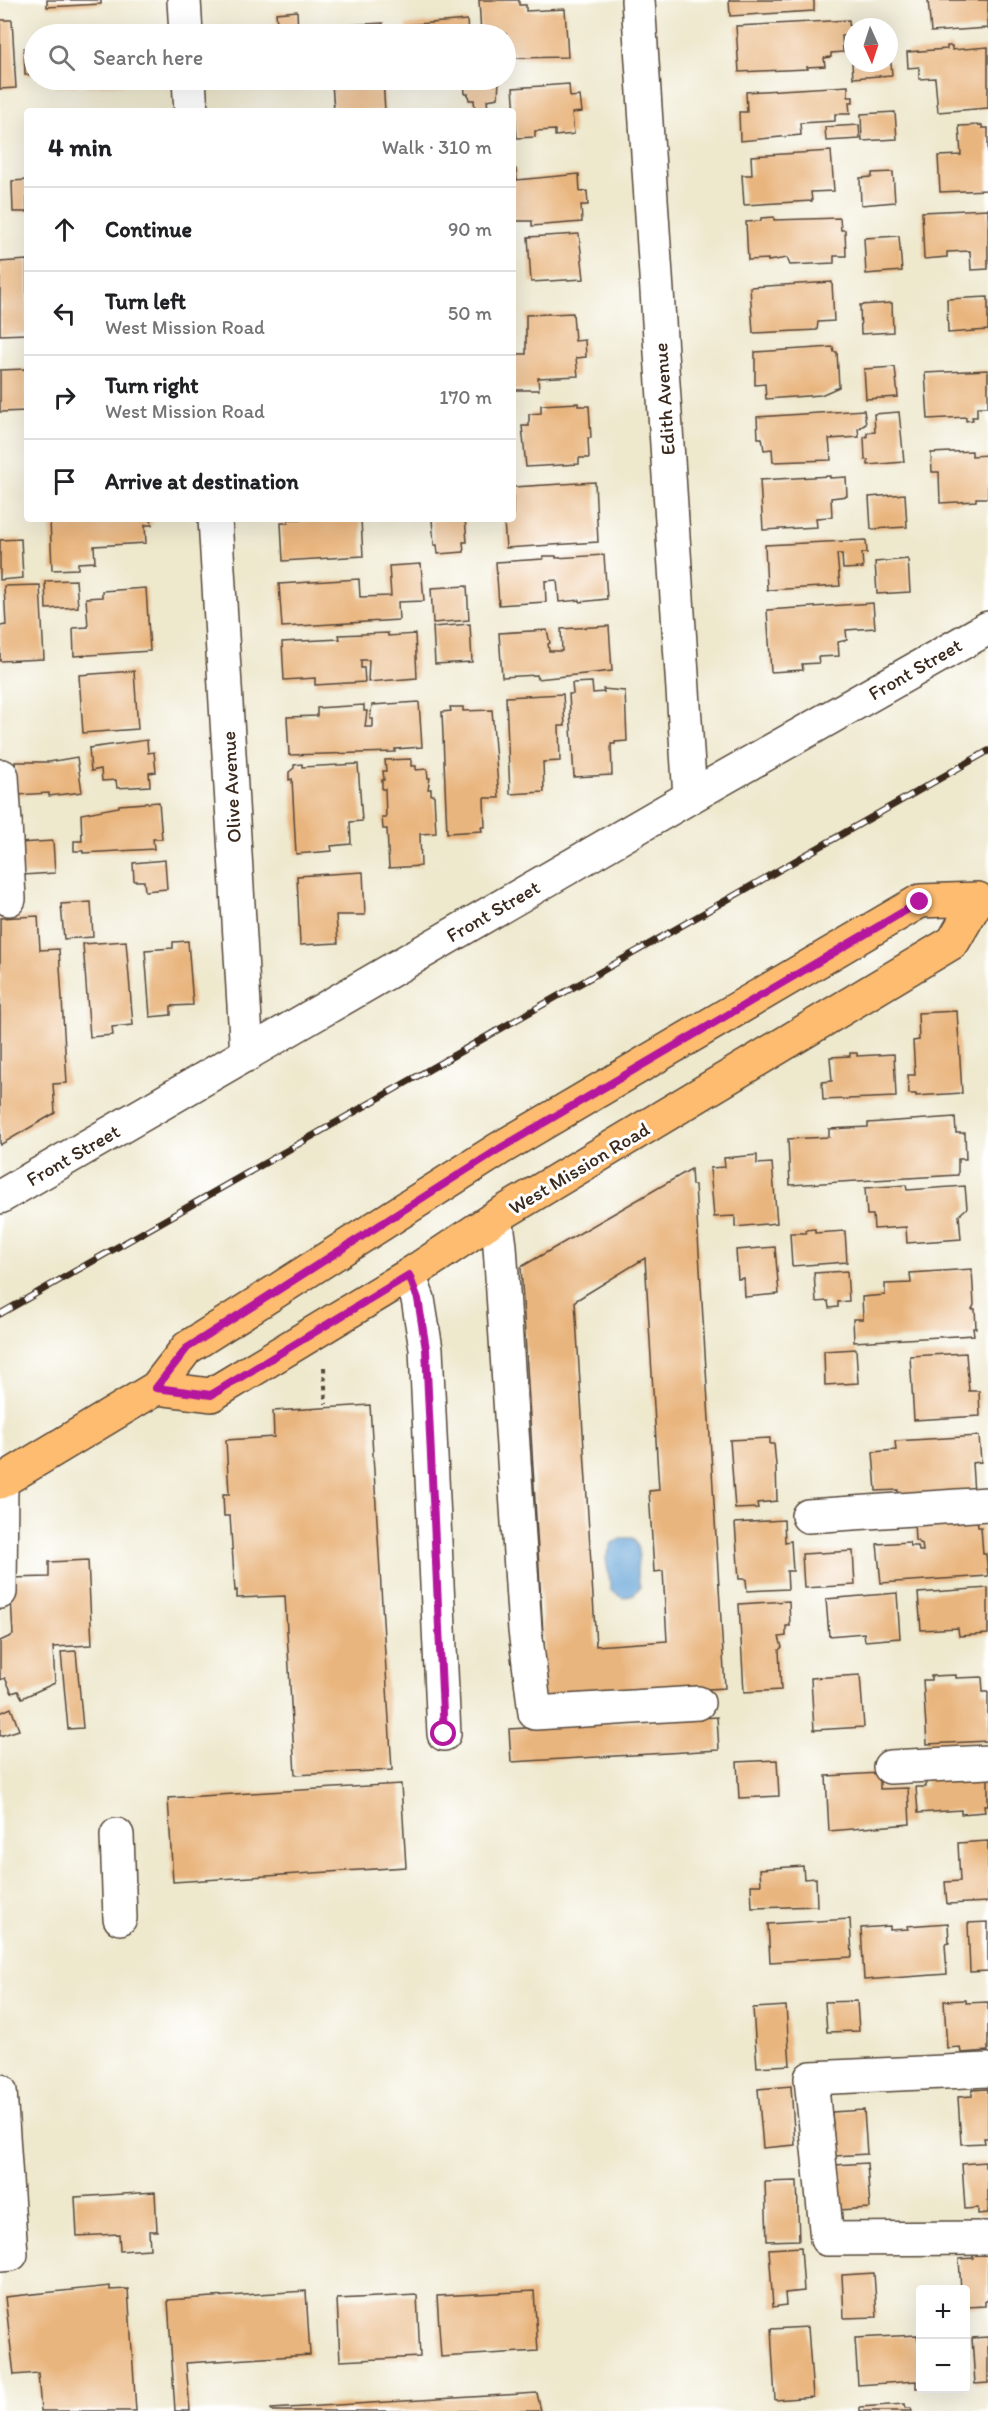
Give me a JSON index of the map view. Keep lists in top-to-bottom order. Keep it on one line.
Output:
{"streets":{"main road":["West Mission Road"],"street":["Edith Avenue","Front Street","Olive Avenue"]},"crossings":[["Edith Avenue","Front Street"],["Front Street","Olive Avenue"]],"north":"bottom","page":{"search":"Search here","heading":["4 min","Walk · 310 m"],"list":[["Continue","90 m"],["Turn left","West Mission Road","50 m"],["Turn right","West Mission Road","170 m"],"Arrive at destination"],"map_buttons":["+","−"]}}
